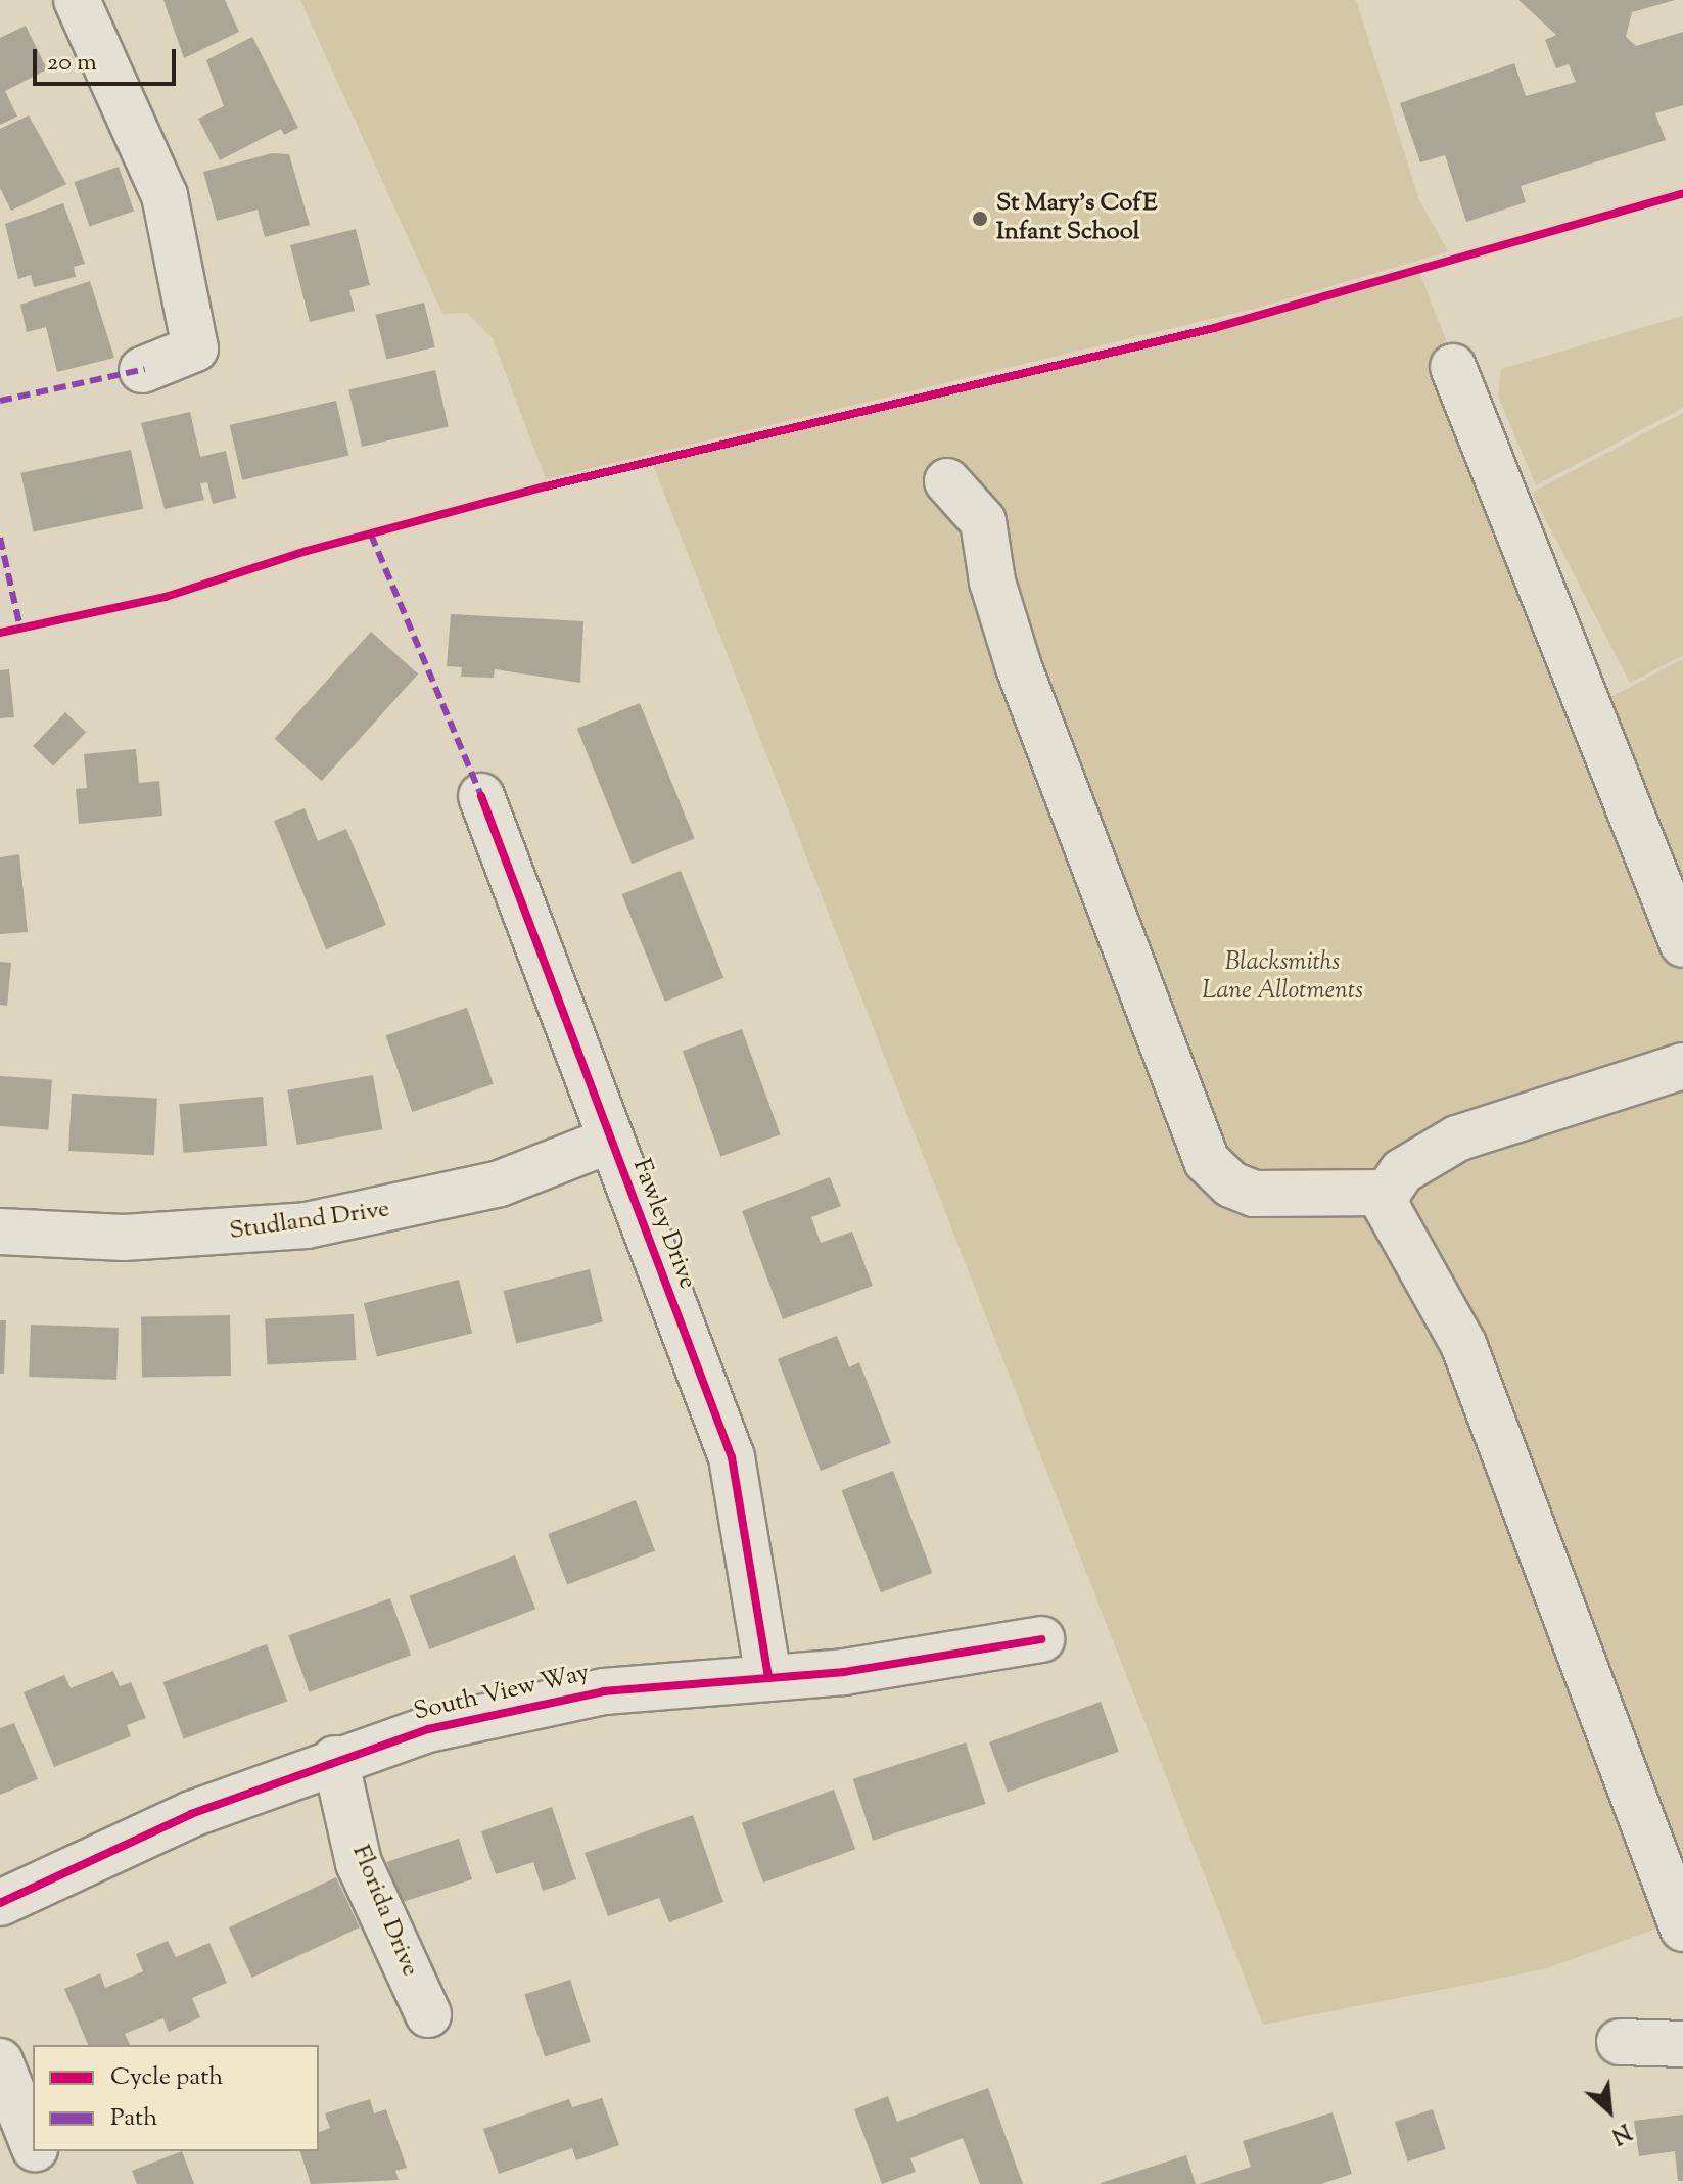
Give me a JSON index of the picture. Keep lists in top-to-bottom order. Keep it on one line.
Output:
{"streets":{"street":["Studland Drive","Fawley Drive","South View Way","Florida Drive"]},"crossings":[["Studland Drive","Fawley Drive"],["Fawley Drive","South View Way"],["South View Way","Florida Drive"]],"parks":["Blacksmiths Lane Allotments"],"places":["St Mary's CofE Infant School"],"legend":["Cycle path","Path"],"scale_bar":"20 m","north":"bottom right"}
